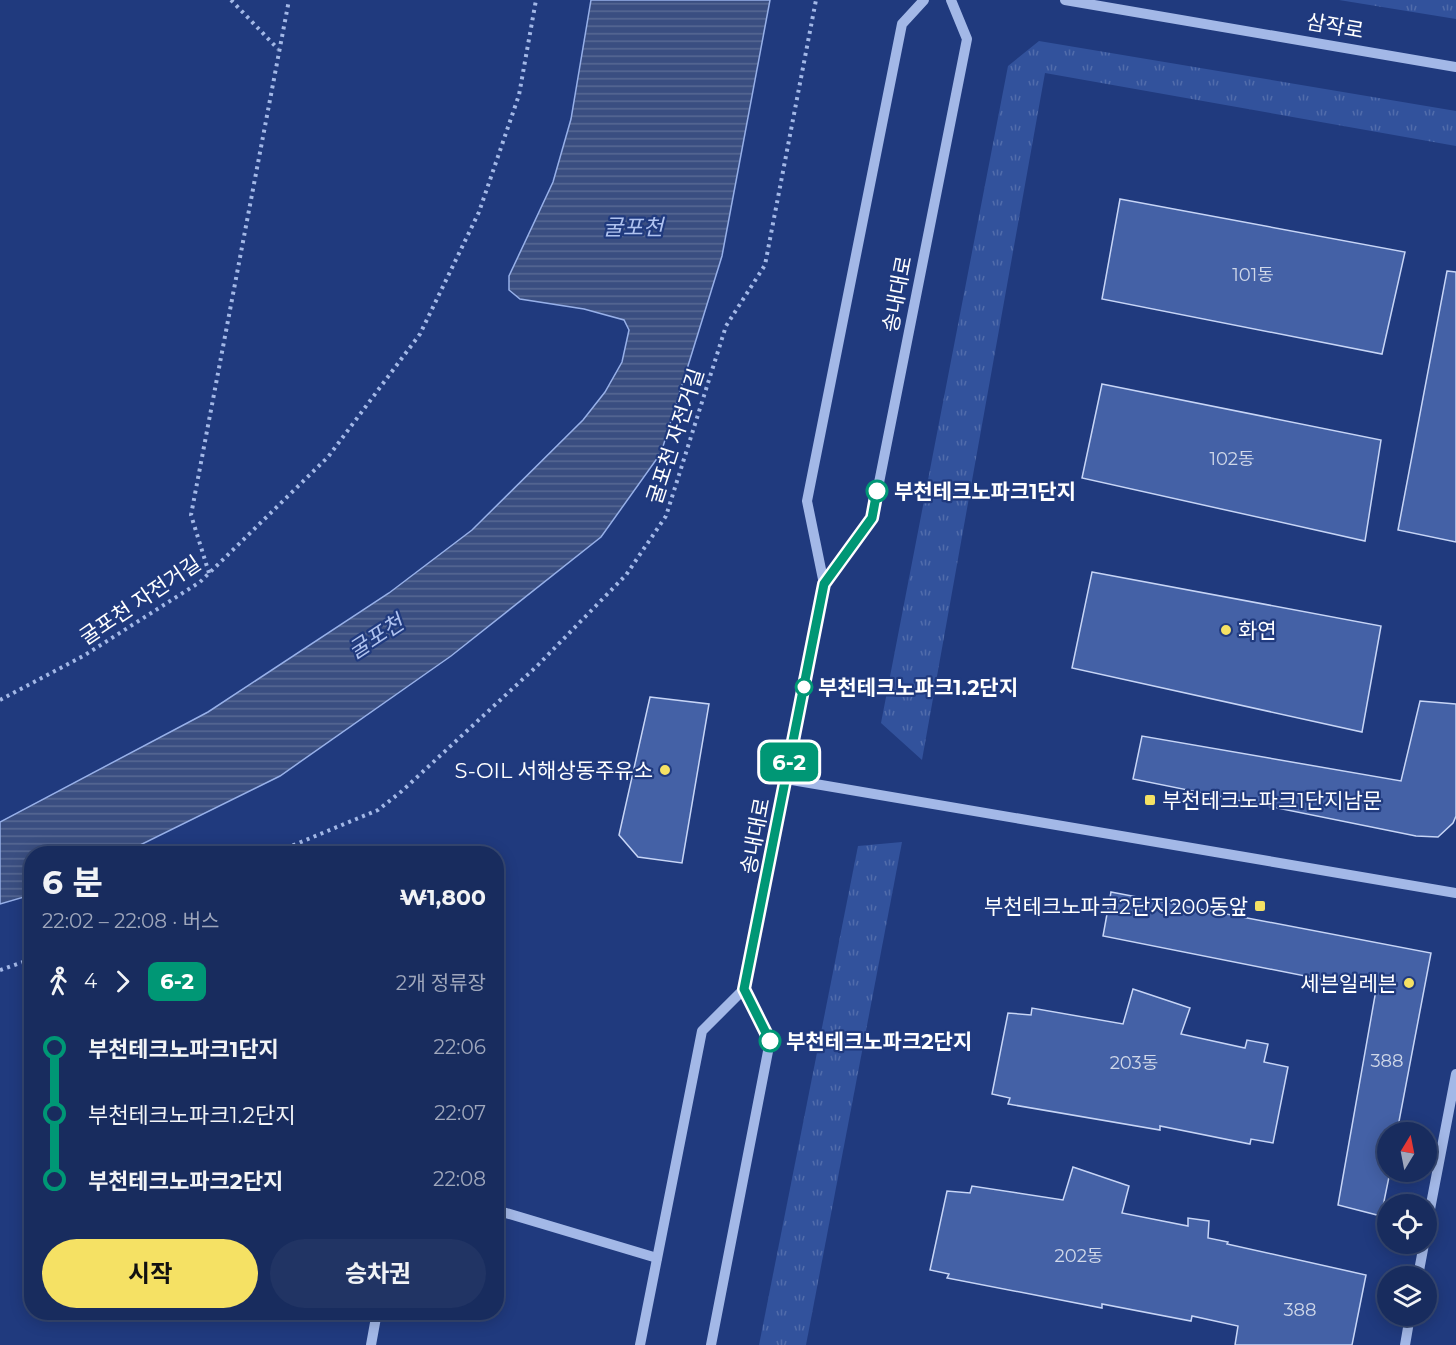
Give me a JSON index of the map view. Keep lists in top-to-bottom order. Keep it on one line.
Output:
{"streets":{"street":["삼작로","송내대로"],"path":["굴포천 자전거길"]},"water":["굴포천"],"places":{"other":["부천테크노파크1단지","화연","부천테크노파크1.2단지","S-OIL 서해상동주유소","세븐일레븐","부천테크노파크2단지"],"transit":["부천테크노파크1단지남문","부천테크노파크2단지200동앞"]},"lines":["bus line 6-2"],"house_numbers":["101동","102동","388","203동","202동","388"],"north":"top","page":{"on_map":"6-2","heading":["6 분","22:02 – 22:08 · 버스","₩1,800"],"legs":["4","6-2","2개 정류장"],"list":[{"name":"부천테크노파크1단지","value":"22:06"},{"name":"부천테크노파크1.2단지","value":"22:07"},{"name":"부천테크노파크2단지","value":"22:08"}],"buttons":["시작","승차권"]}}
